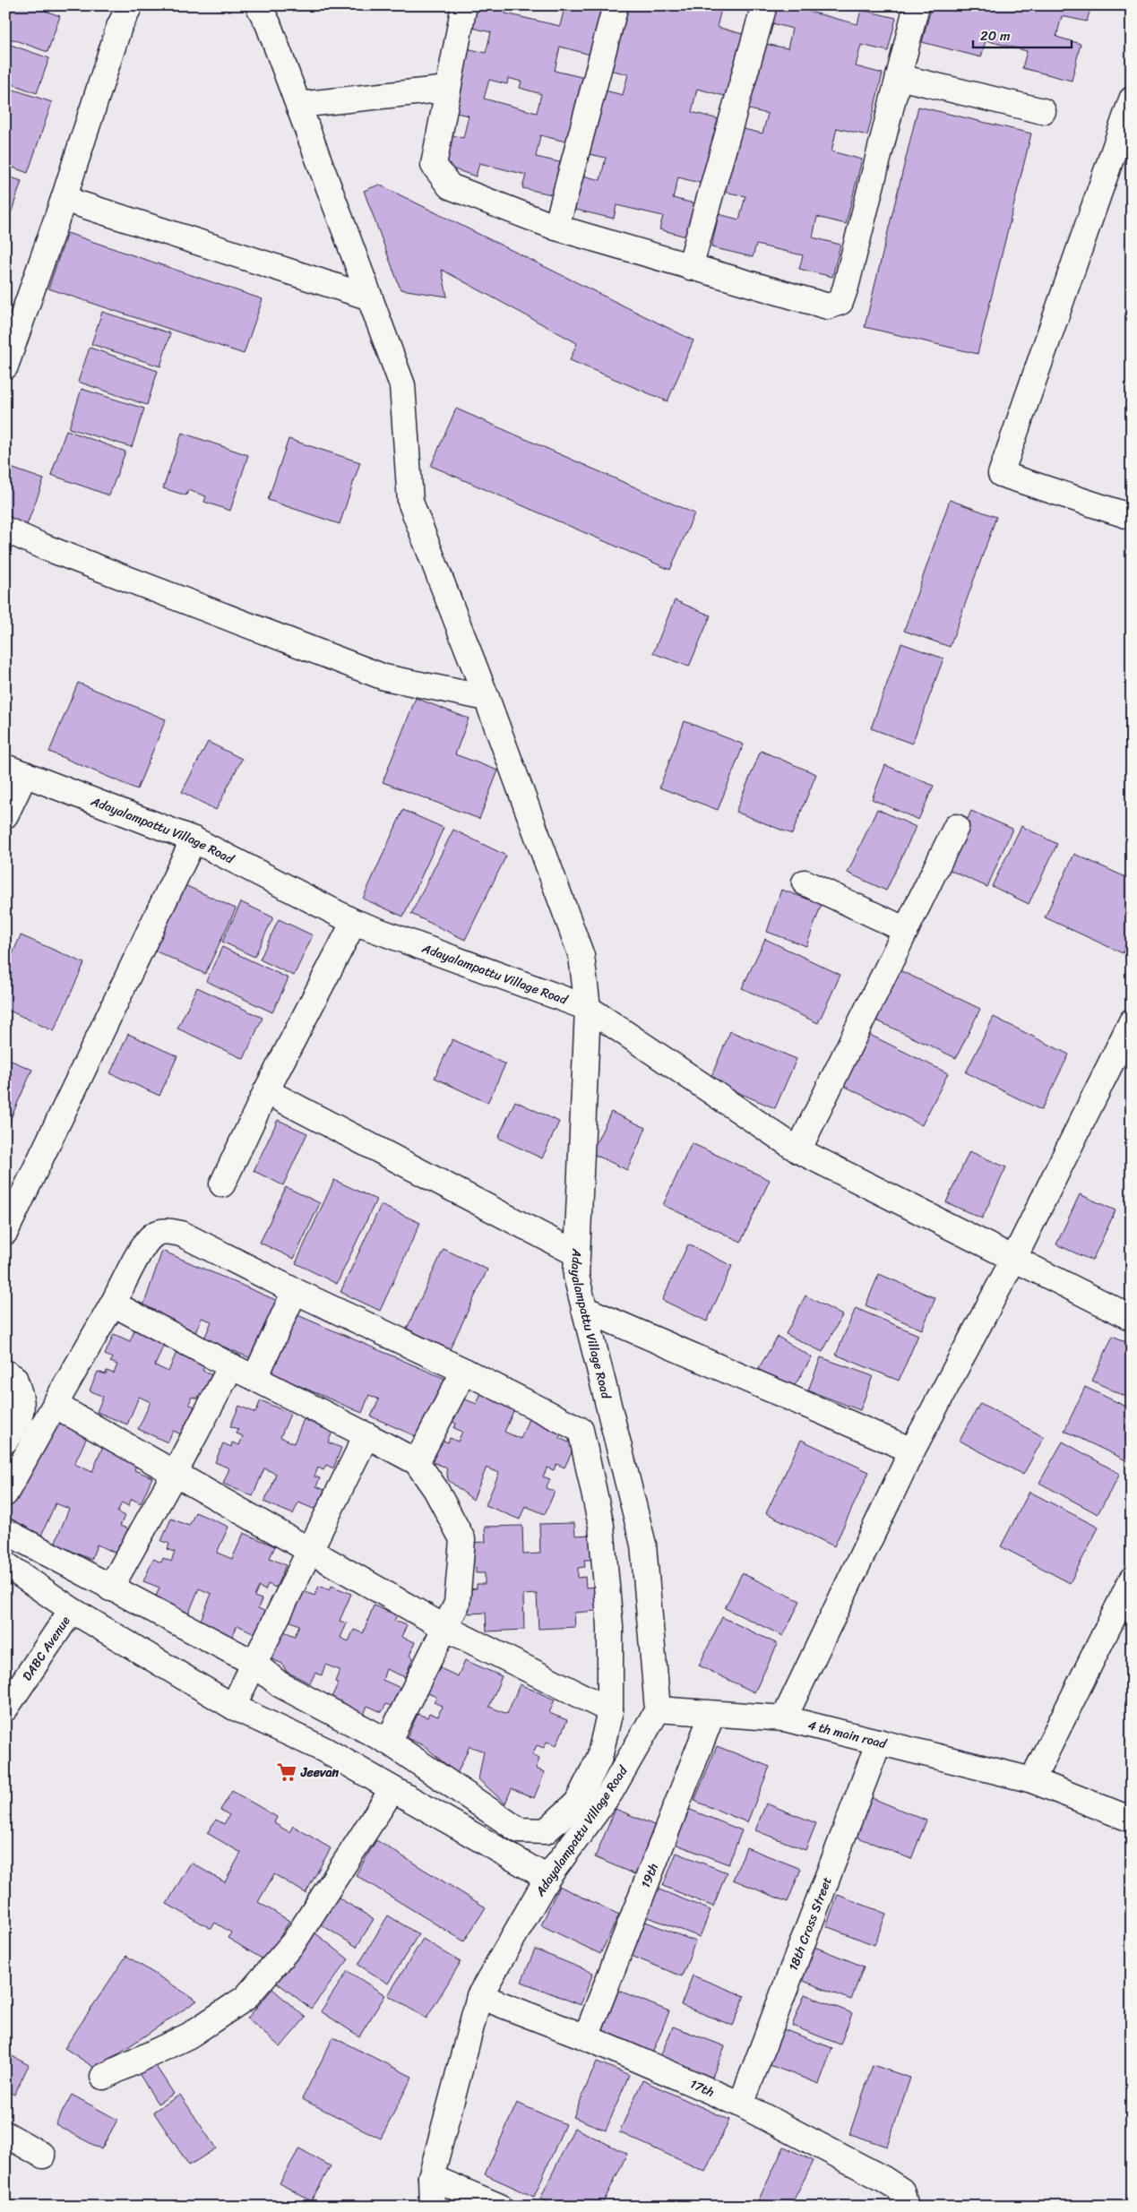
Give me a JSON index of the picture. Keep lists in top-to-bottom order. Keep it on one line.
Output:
{"streets":{"street":["Adayalampattu Village Road","DABC Avenue","4 th main road","19th","18th Cross Street","17th"]},"crossings":[["Adayalampattu Village Road","4 th main road"],["Adayalampattu Village Road","17th"],["4 th main road","19th"],["4 th main road","18th Cross Street"],["19th","17th"],["18th Cross Street","17th"]],"places":{"supermarket":["Jeevan"]},"scale_bar":"20 m"}
